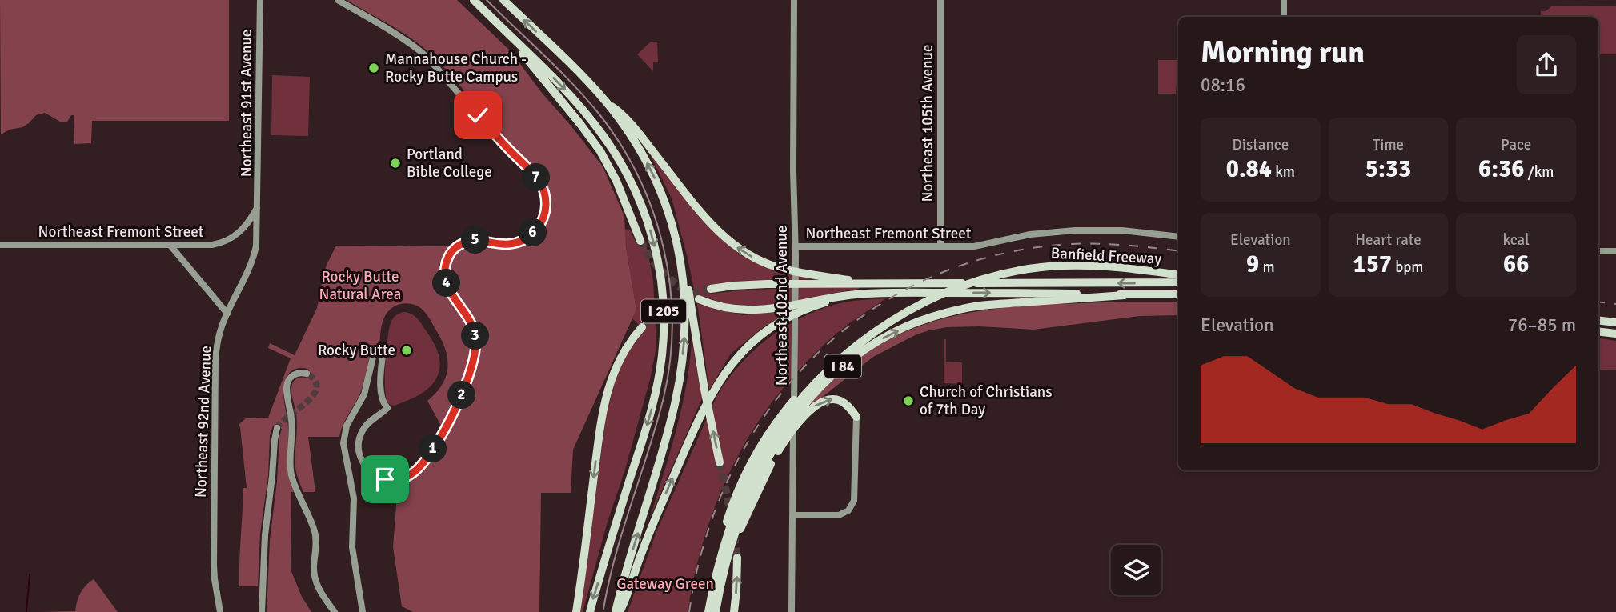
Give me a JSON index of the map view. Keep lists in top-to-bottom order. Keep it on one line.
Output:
{"streets":{"highway":["Banfield Freeway","I 205","I 84"],"street":["Northeast 91st Avenue","Northeast 105th Avenue","Northeast Fremont Street","Northeast 102nd Avenue","Northeast 92nd Avenue"]},"crossings":[["Northeast 91st Avenue","Northeast Fremont Street"],["Northeast 91st Avenue","Northeast 92nd Avenue"],["Northeast 105th Avenue","Northeast Fremont Street"],["Northeast Fremont Street","Northeast 102nd Avenue"],["Northeast Fremont Street","Northeast 92nd Avenue"]],"parks":["Rocky Butte Natural Area","Gateway Green"],"places":["Mannahouse Church - Rocky Butte Campus","Portland Bible College","Rocky Butte","Church of Christians of 7th Day"],"page":{"heading":["Morning run","08:16"],"stats":[["Distance","0.84 km"],["Time","5:33"],["Pace","6:36 /km"],["Elevation","9 m"],["Heart rate","157 bpm"],["kcal","66"]],"pins":["7","6","5","4","3","2","1"],"chart":["Elevation","76–85 m"]}}
